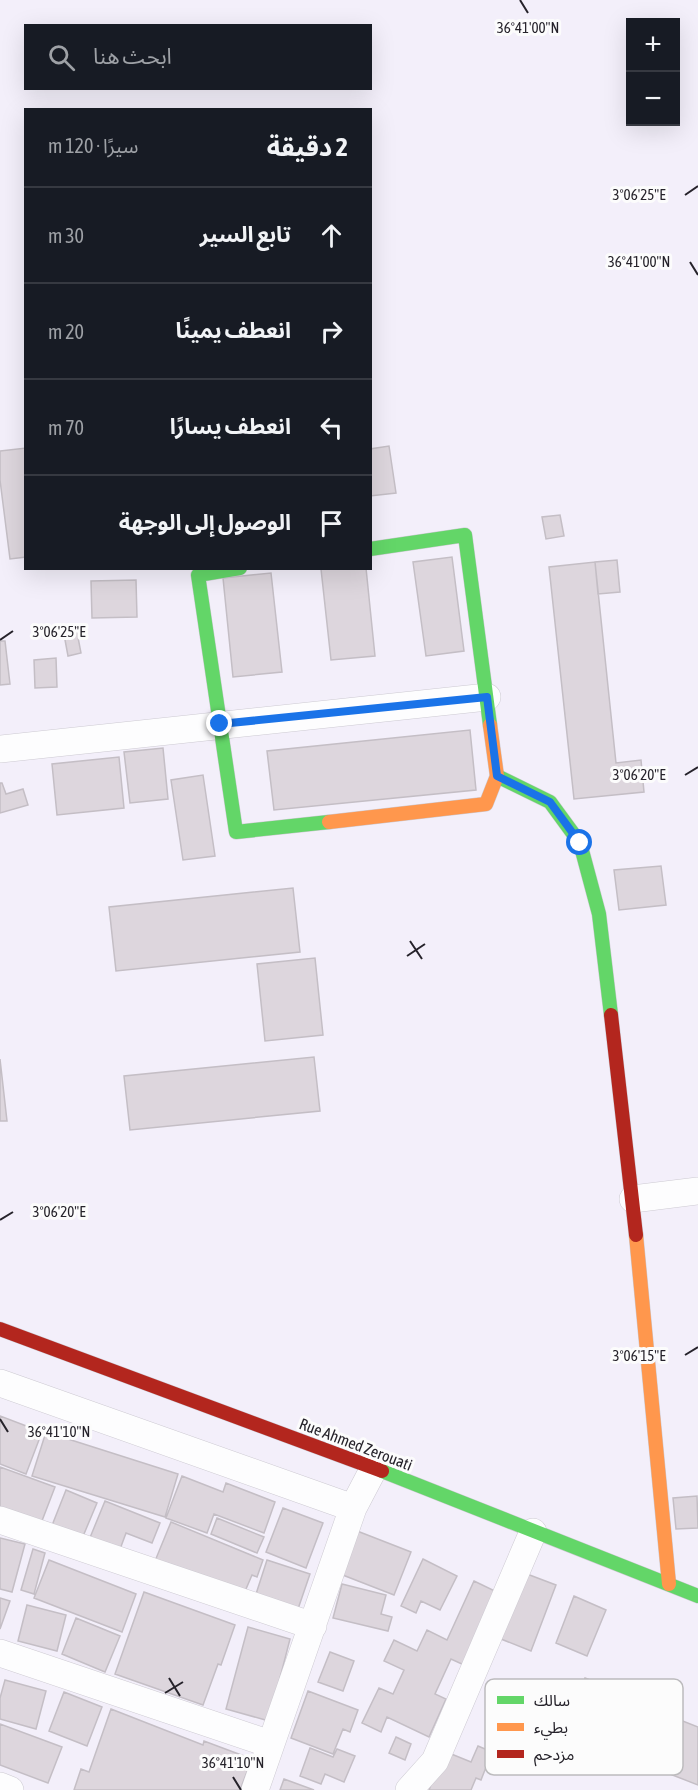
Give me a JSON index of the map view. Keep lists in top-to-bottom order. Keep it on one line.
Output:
{"streets":{"street":["Rue Ahmed Zerouati"]},"legend":["سالك","بطيء","مزدحم"],"page":{"map_buttons":["+","−"],"search":"ابحث هنا","heading":["2 دقيقة","سيرًا · 120 m"],"list":[["تابع السير","30 m"],["انعطف يمينًا","20 m"],["انعطف يسارًا","70 m"],"الوصول إلى الوجهة"]},"coordinates":["36°41'00\"N","3°06'25\"E","3°06'20\"E","3°06'15\"E","36°41'10\"N"]}
